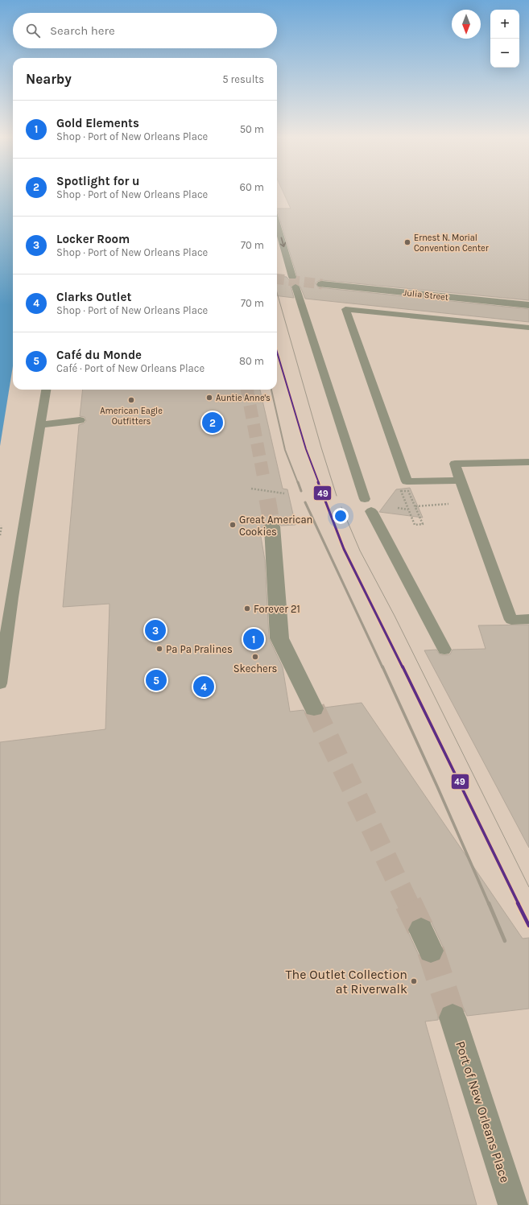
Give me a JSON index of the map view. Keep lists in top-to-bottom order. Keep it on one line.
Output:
{"streets":{"street":["Julia Street","Port of New Orleans Place"]},"places":["Ernest N. Morial Convention Center","Auntie Anne's","American Eagle Outfitters","Great American Cookies","Forever 21","Pa Pa Pralines","Skechers","The Outlet Collection at Riverwalk"],"lines":["transit line 49"],"north":"bottom","page":{"map_buttons":["+","−"],"search":"Search here","heading":["Nearby","5 results"],"list":[{"mark":"1","name":"Gold Elements","note":"Shop · Port of New Orleans Place","value":"50 m"},{"mark":"2","name":"Spotlight for u","note":"Shop · Port of New Orleans Place","value":"60 m"},{"mark":"3","name":"Locker Room","note":"Shop · Port of New Orleans Place","value":"70 m"},{"mark":"4","name":"Clarks Outlet","note":"Shop · Port of New Orleans Place","value":"70 m"},{"mark":"5","name":"Café du Monde","note":"Café · Port of New Orleans Place","value":"80 m"}],"pins":["2","3","1","5","4"]}}
